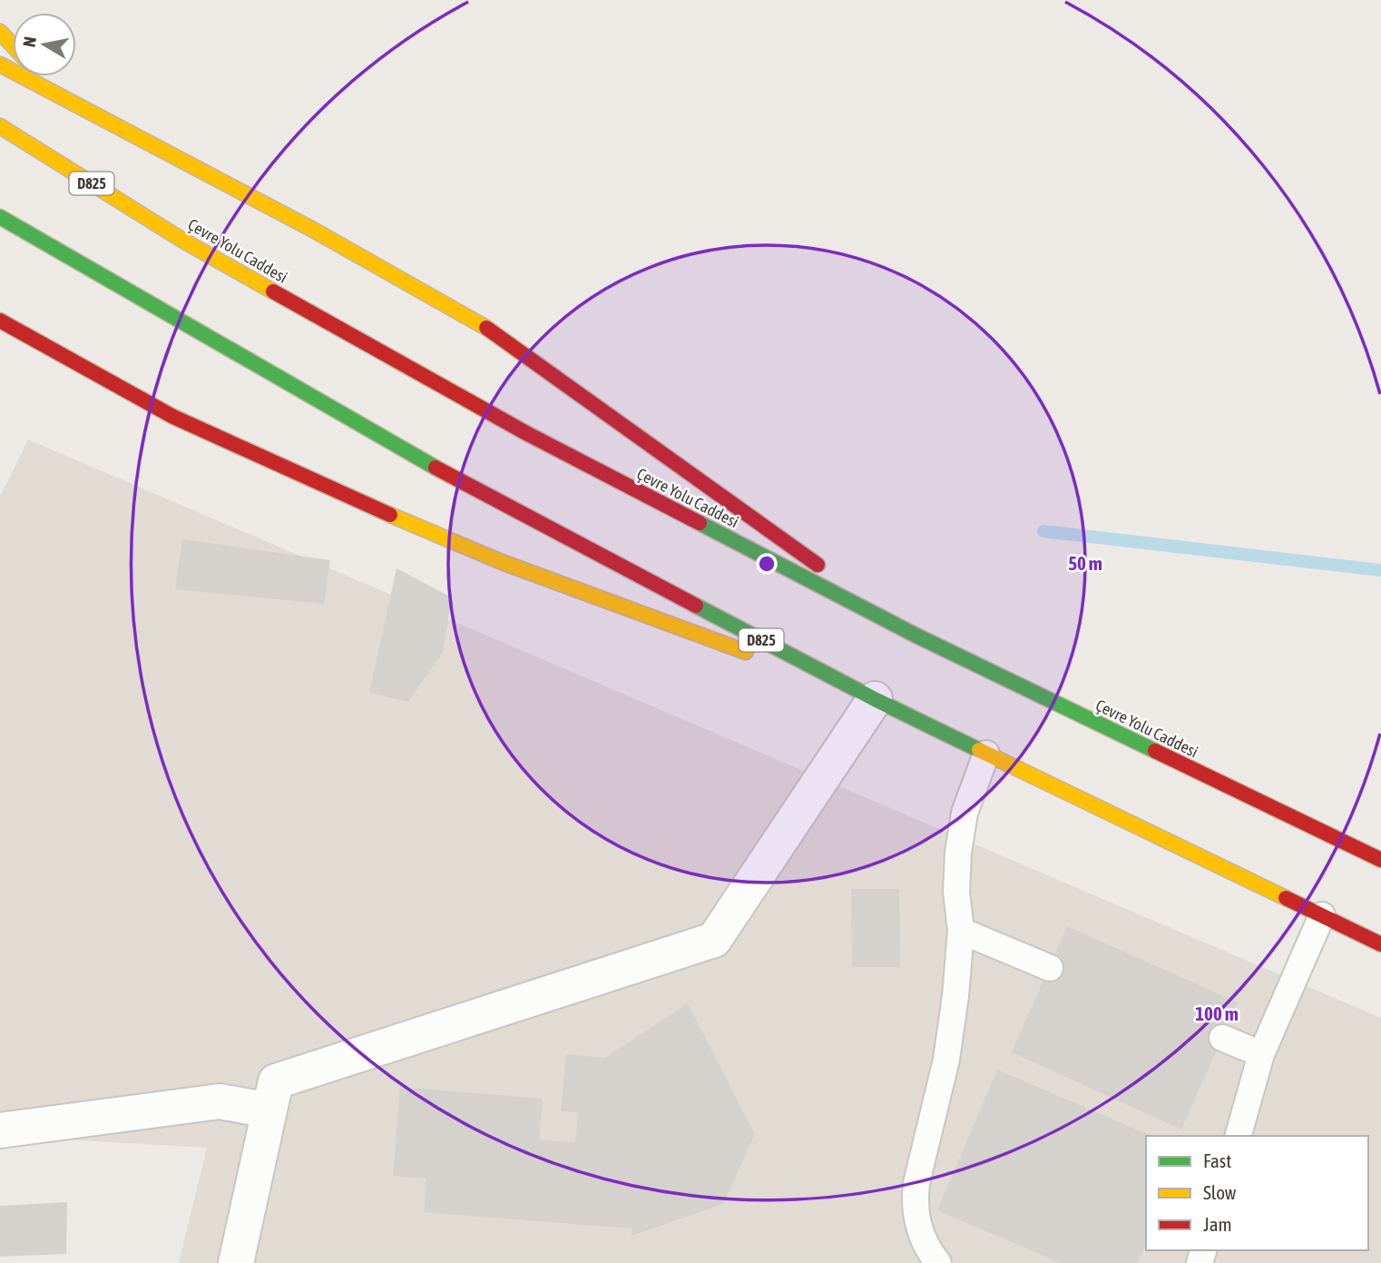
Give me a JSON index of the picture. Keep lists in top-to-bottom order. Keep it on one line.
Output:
{"streets":{"highway":["D825","Çevre Yolu Caddesi"]},"legend":["Fast","Slow","Jam"],"north":"left","rings":["50 m","100 m"]}
